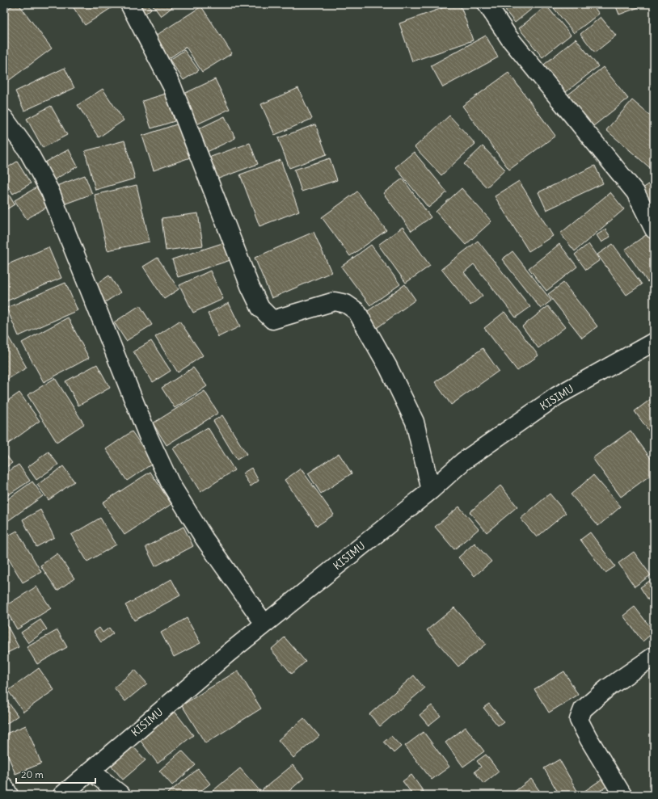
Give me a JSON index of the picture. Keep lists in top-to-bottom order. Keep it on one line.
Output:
{"streets":{"street":["KISIMU"]},"scale_bar":"20 m"}
